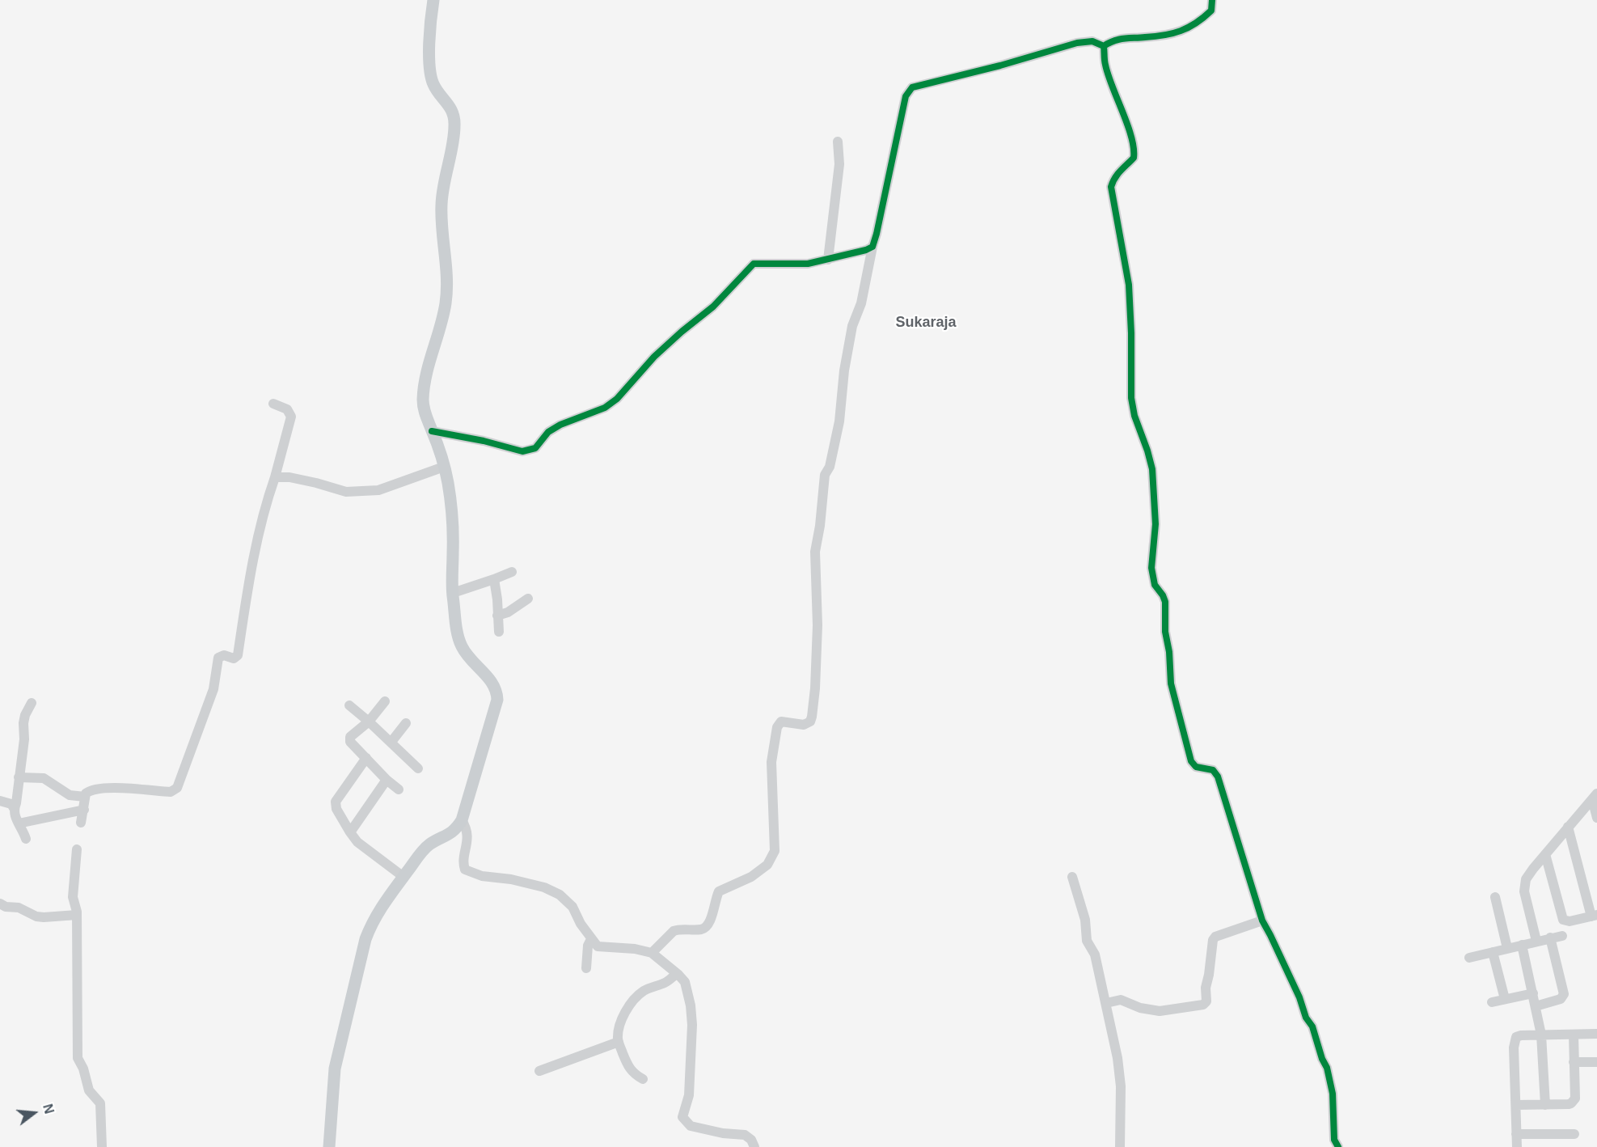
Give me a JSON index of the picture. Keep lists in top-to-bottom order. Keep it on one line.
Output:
{"districts":["Sukaraja"],"north":"right"}
